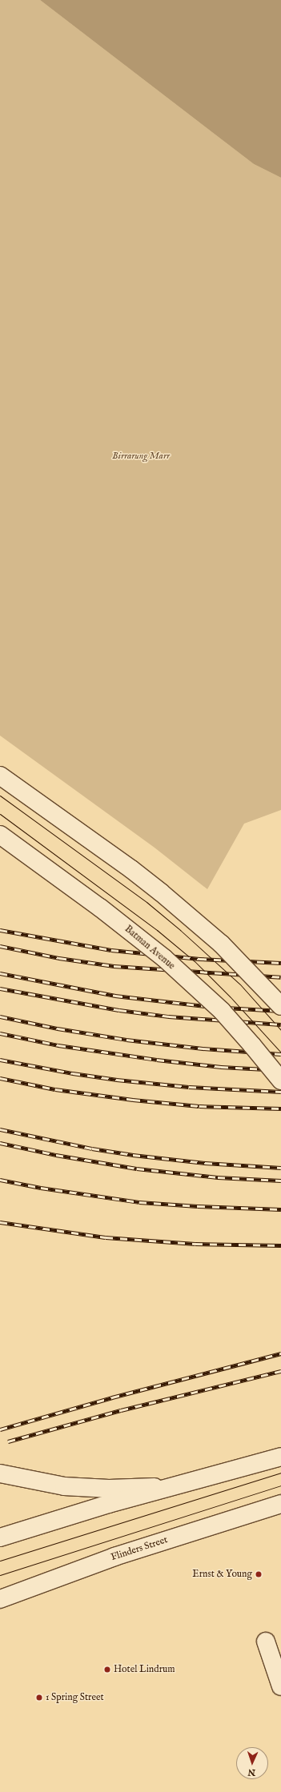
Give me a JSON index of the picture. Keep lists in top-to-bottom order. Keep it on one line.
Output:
{"streets":{"street":["Batman Avenue","Flinders Street"]},"parks":["Birrarung Marr"],"places":["Ernst & Young","Hotel Lindrum","1 Spring Street"],"north":"bottom"}
